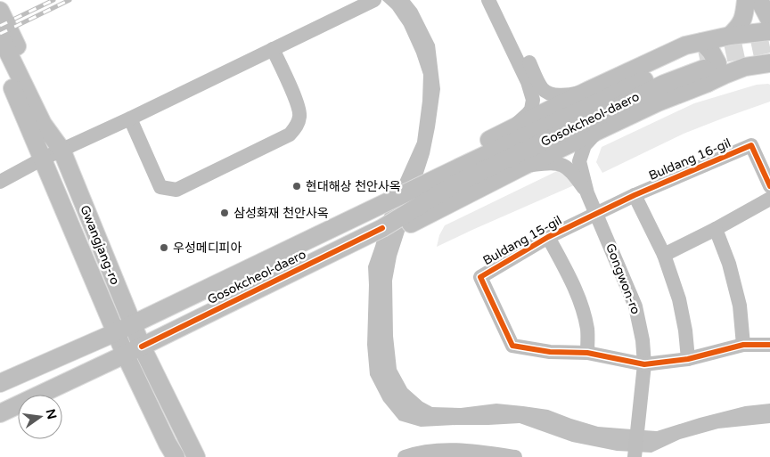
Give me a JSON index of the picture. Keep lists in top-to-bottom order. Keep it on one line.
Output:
{"streets":{"main road":["Gosokcheol-daero","Gwangjang-ro"],"street":["Buldang 16-gil","Buldang 15-gil","Gongwon-ro"]},"crossings":[["Gosokcheol-daero","Gwangjang-ro"],["Buldang 16-gil","Buldang 15-gil"],["Buldang 16-gil","Gongwon-ro"],["Buldang 15-gil","Gongwon-ro"]],"places":["현대해상 천안사옥","삼성화재 천안사옥","우성메디피아"],"north":"right"}
